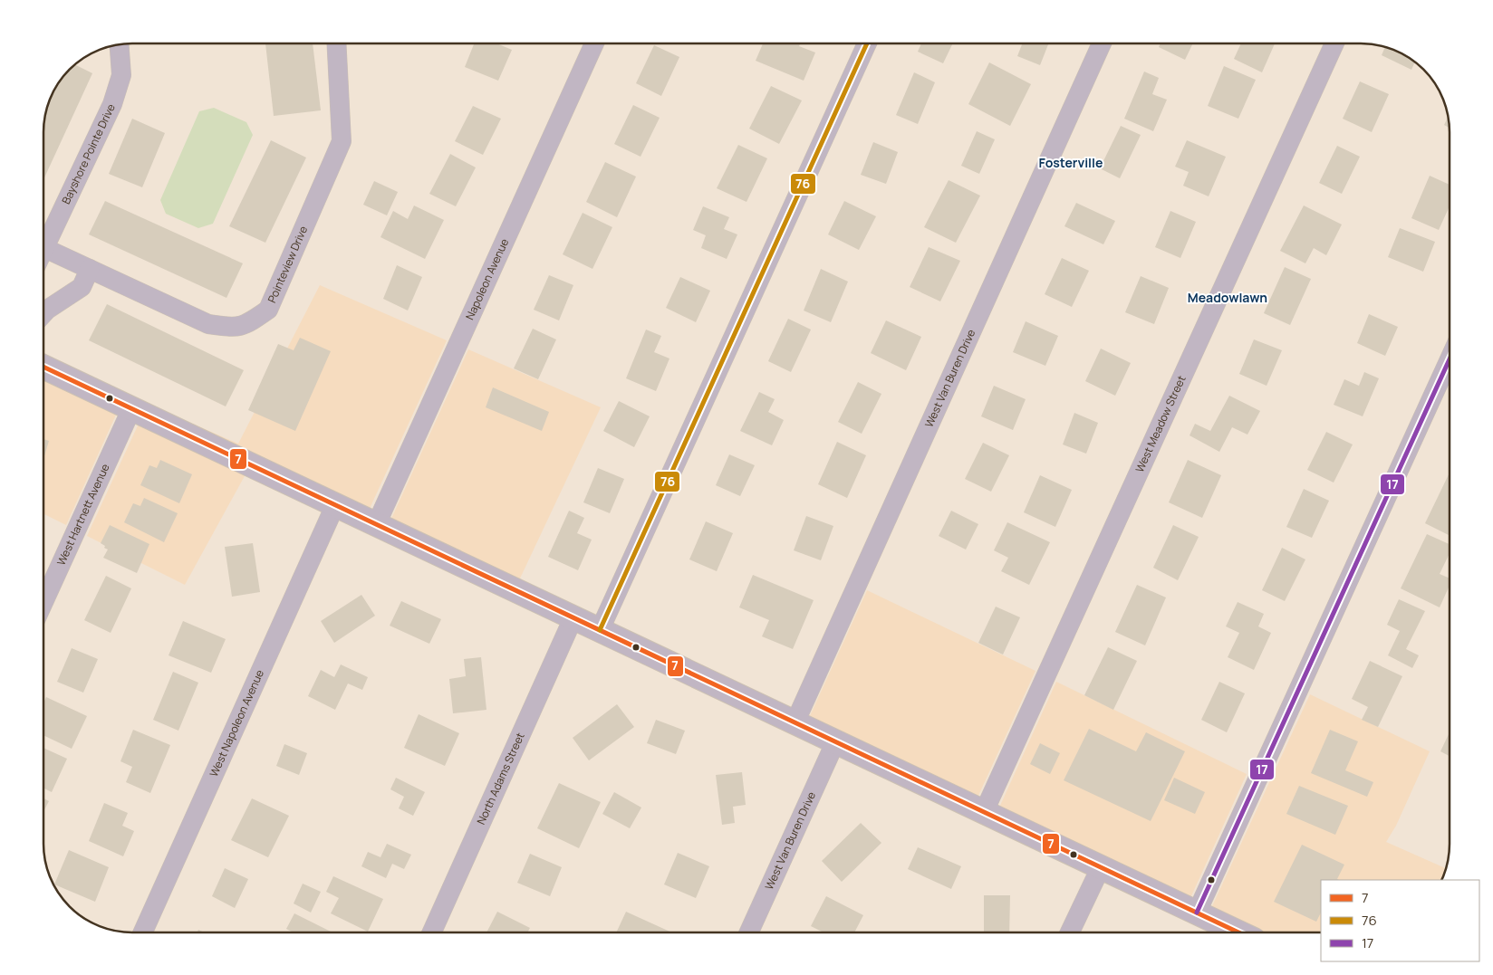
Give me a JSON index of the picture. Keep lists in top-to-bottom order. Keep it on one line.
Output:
{"streets":{"street":["Bayshore Pointe Drive","Pointeview Drive","Napoleon Avenue","West Van Buren Drive","West Meadow Street","West Hartnett Avenue","West Napoleon Avenue","North Adams Street"]},"crossings":[["Bayshore Pointe Drive","Pointeview Drive"]],"districts":["Fosterville","Meadowlawn"],"lines":["transit line 76","transit line 17","transit line 7"],"legend":["7","76","17"]}
